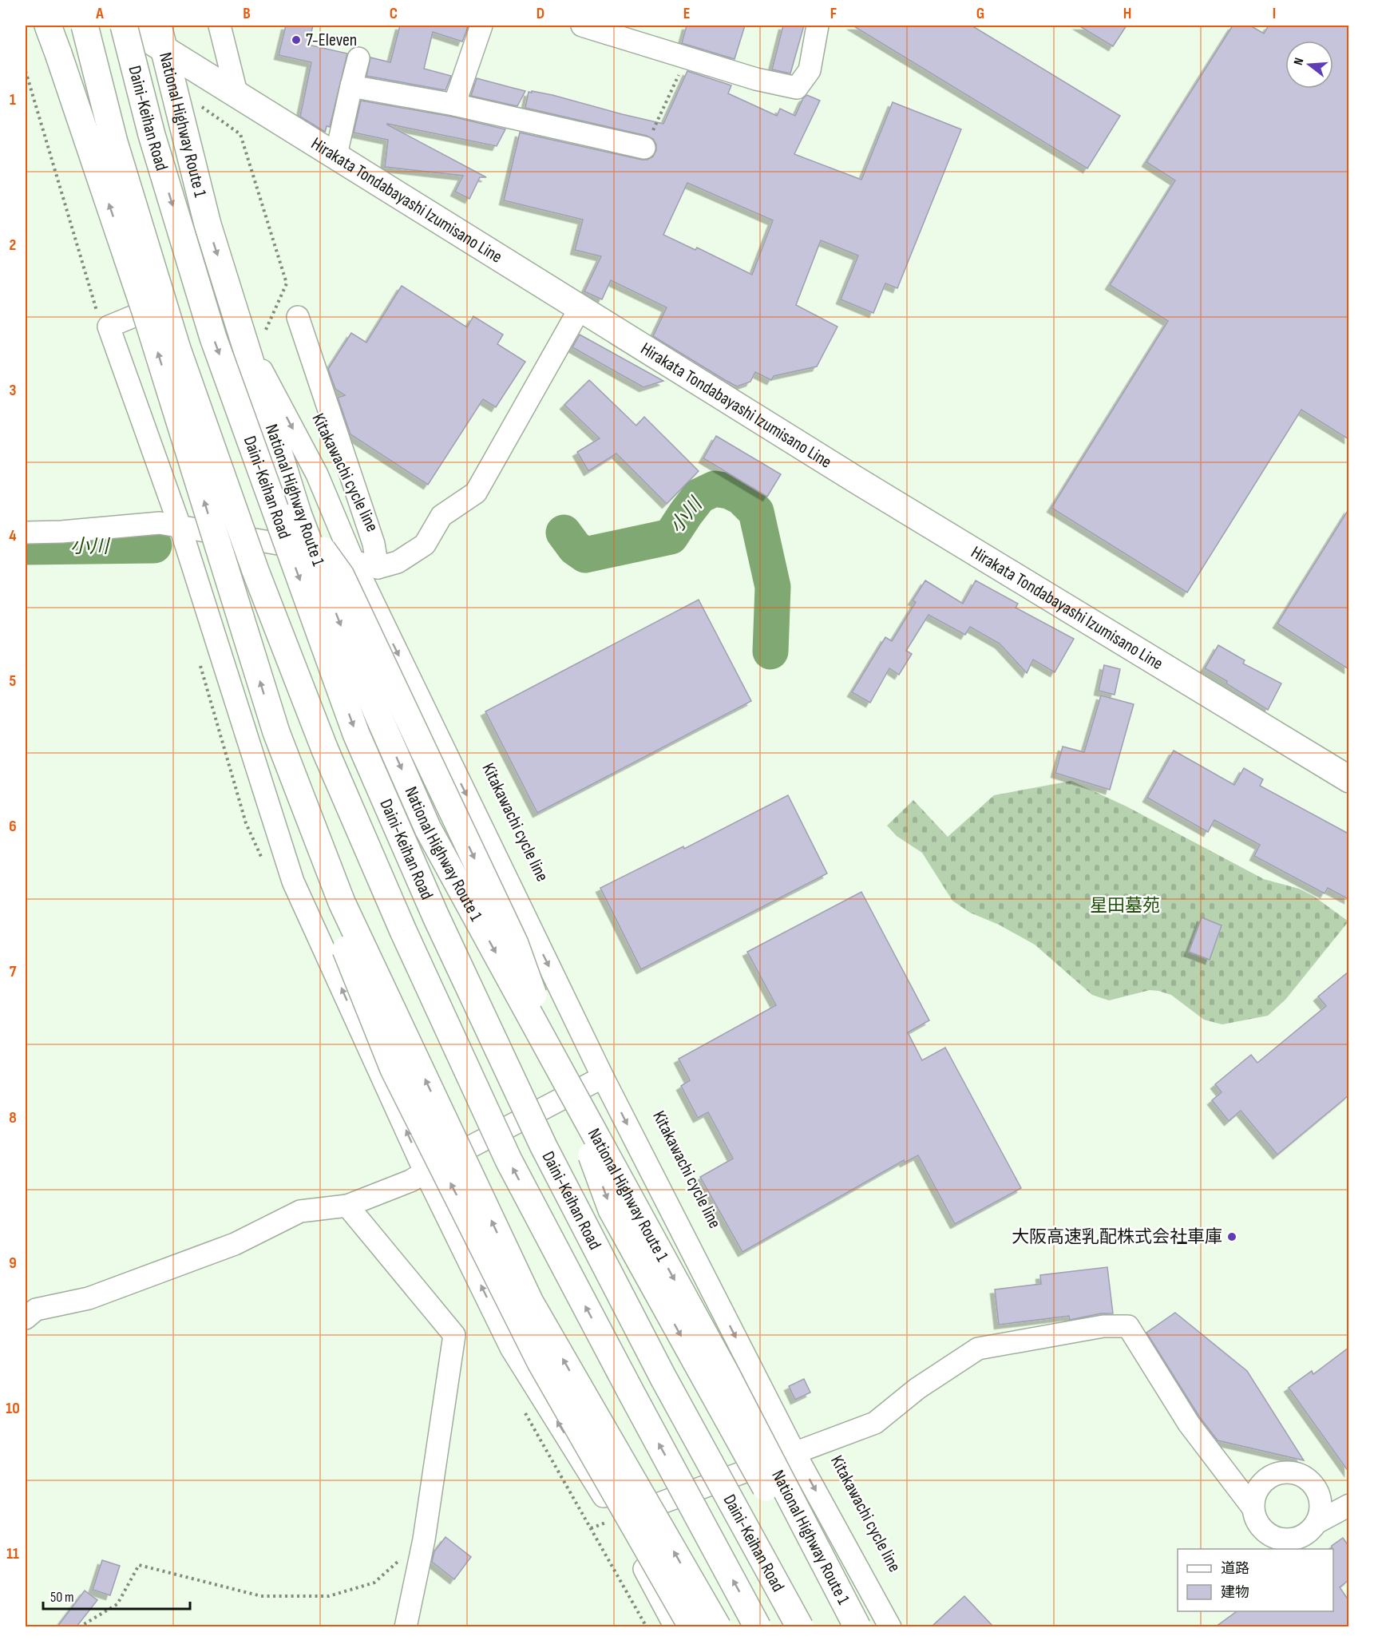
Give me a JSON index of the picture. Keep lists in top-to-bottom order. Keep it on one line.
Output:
{"streets":{"main road":["Daini-Keihan Road","National Highway Route 1","Hirakata Tondabayashi Izumisano Line"]},"crossings":[["Daini-Keihan Road","Hirakata Tondabayashi Izumisano Line"],["National Highway Route 1","Hirakata Tondabayashi Izumisano Line"]],"water":["小川"],"parks":["星田墓苑"],"places":["7-Eleven","大阪高速乳配株式会社車庫"],"legend":["道路","建物"],"scale_bar":"50 m","north":"left","grid":{"columns":["A","B","C","D","E","F","G","H","I"],"rows":["1","2","3","4","5","6","7","8","9","10","11"]}}
